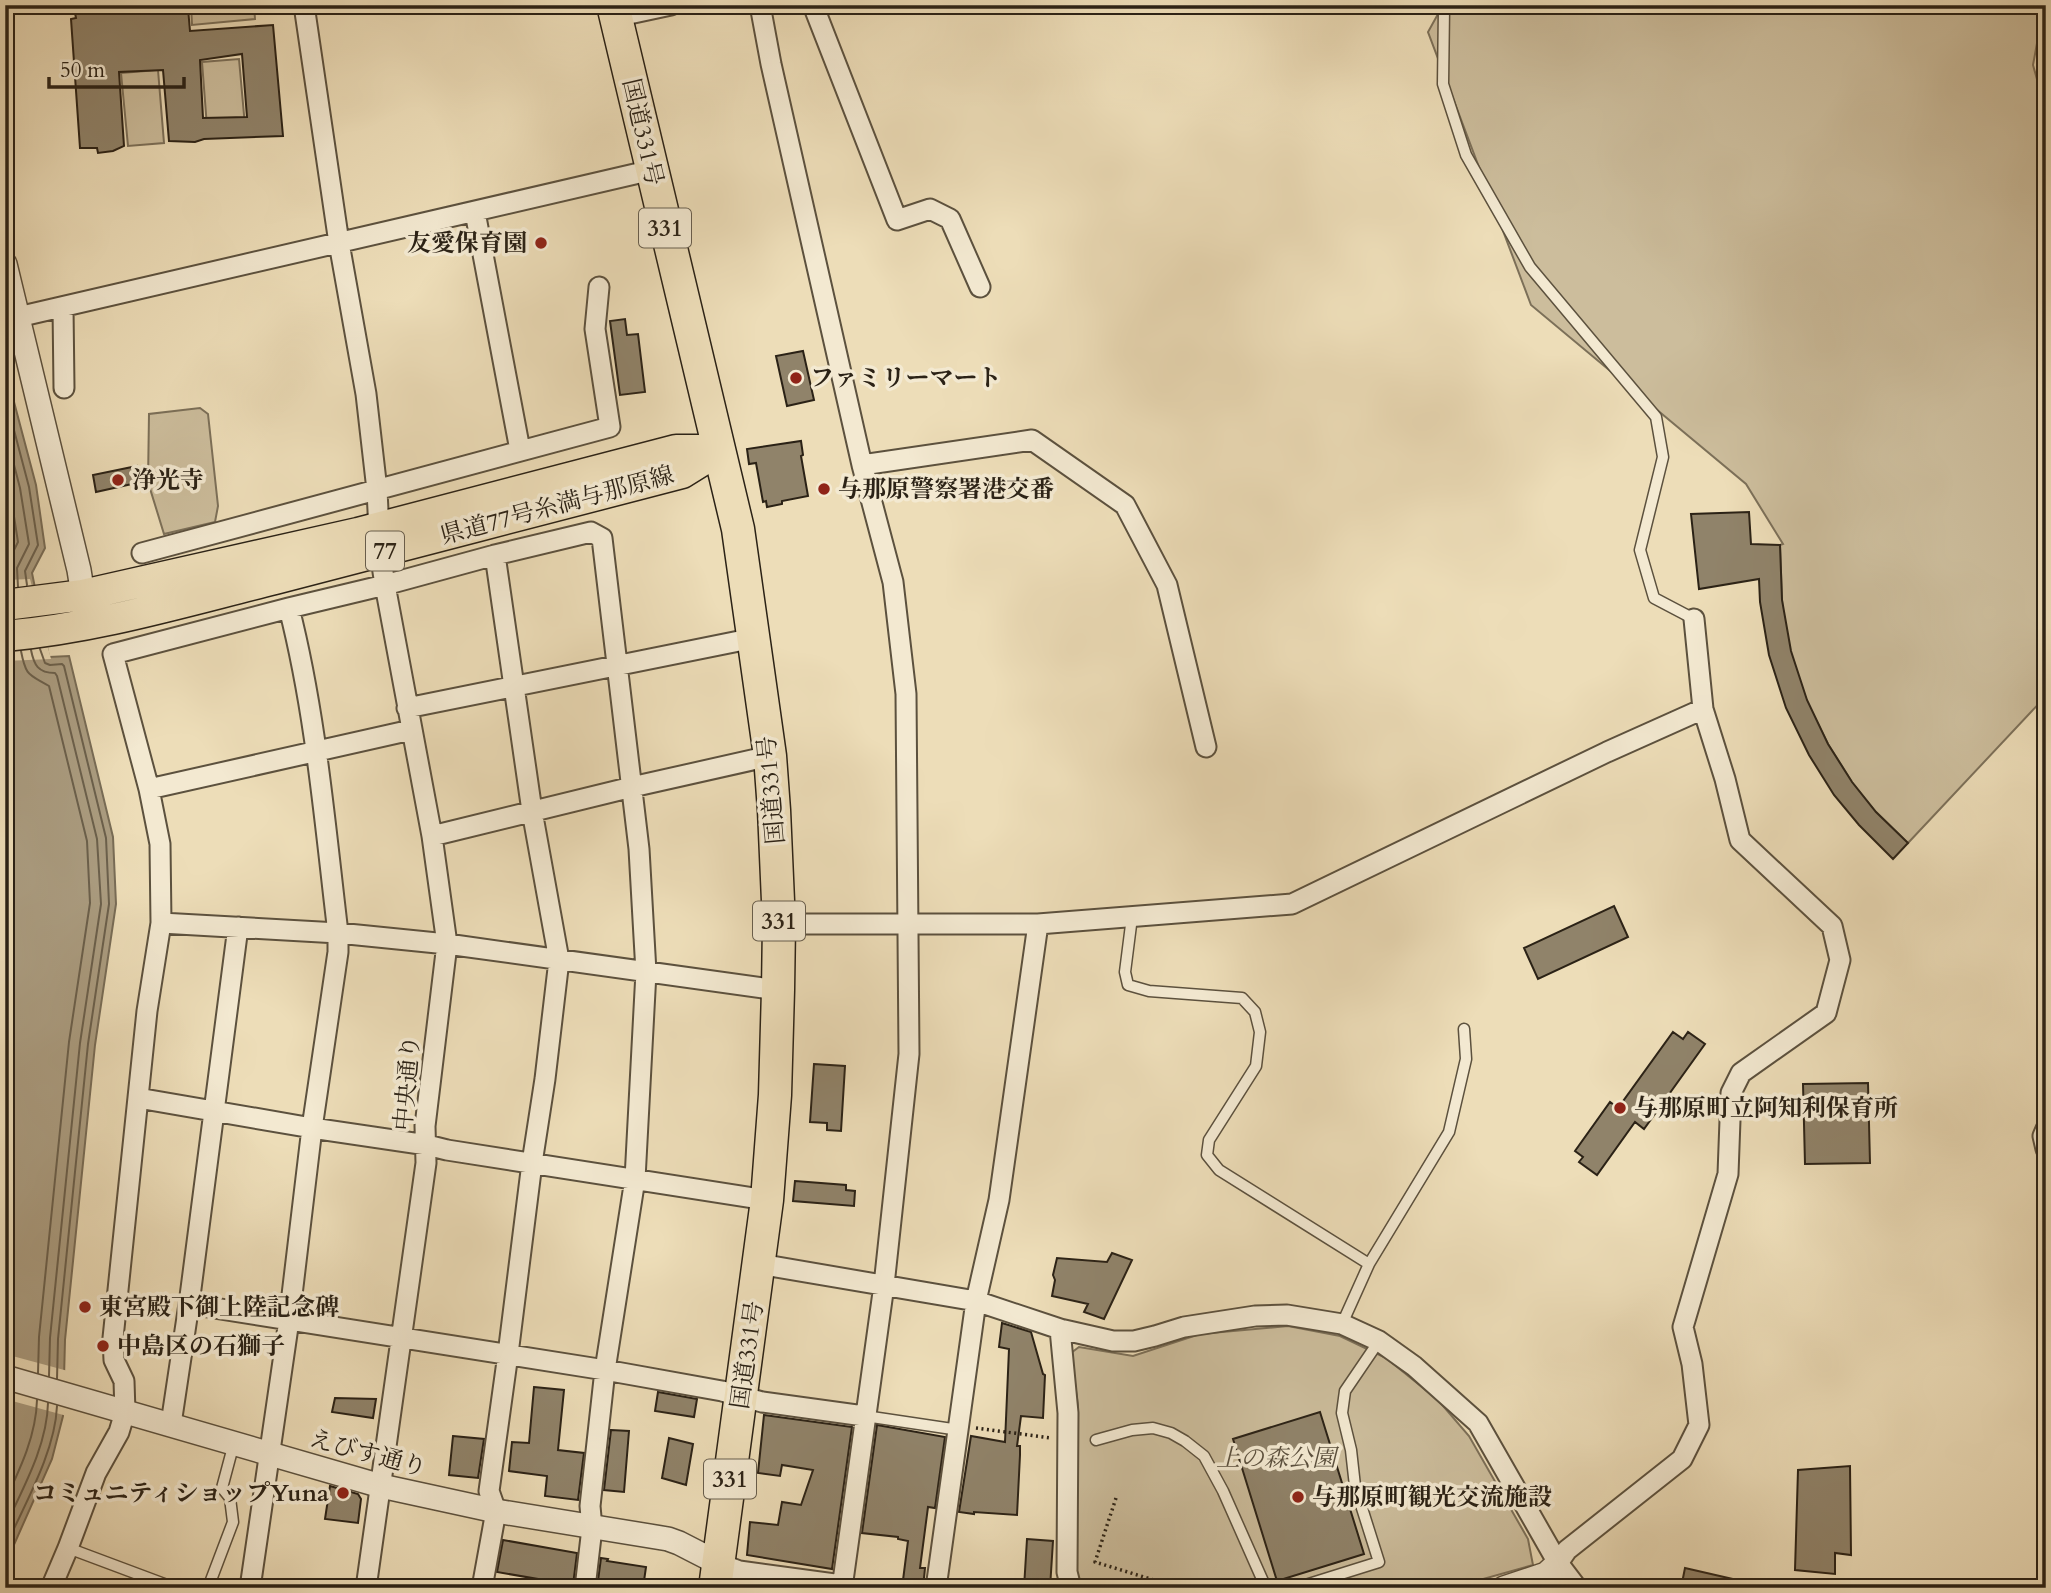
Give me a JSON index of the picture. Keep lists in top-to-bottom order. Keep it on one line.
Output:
{"streets":{"highway":["国道331号","331"],"main road":["県道77号糸満与那原線","77"],"street":["中央通り","えびす通り"]},"crossings":[["国道331号","県道77号糸満与那原線"],["国道331号","えびす通り"],["県道77号糸満与那原線","中央通り"],["中央通り","えびす通り"]],"parks":["上の森公園"],"places":["友愛保育園","ファミリーマート","浄光寺","与那原警察署港交番","与那原町立阿知利保育所","東宮殿下御上陸記念碑","中島区の石獅子","コミュニティショップYuna","与那原町観光交流施設"],"scale_bar":"50 m"}
